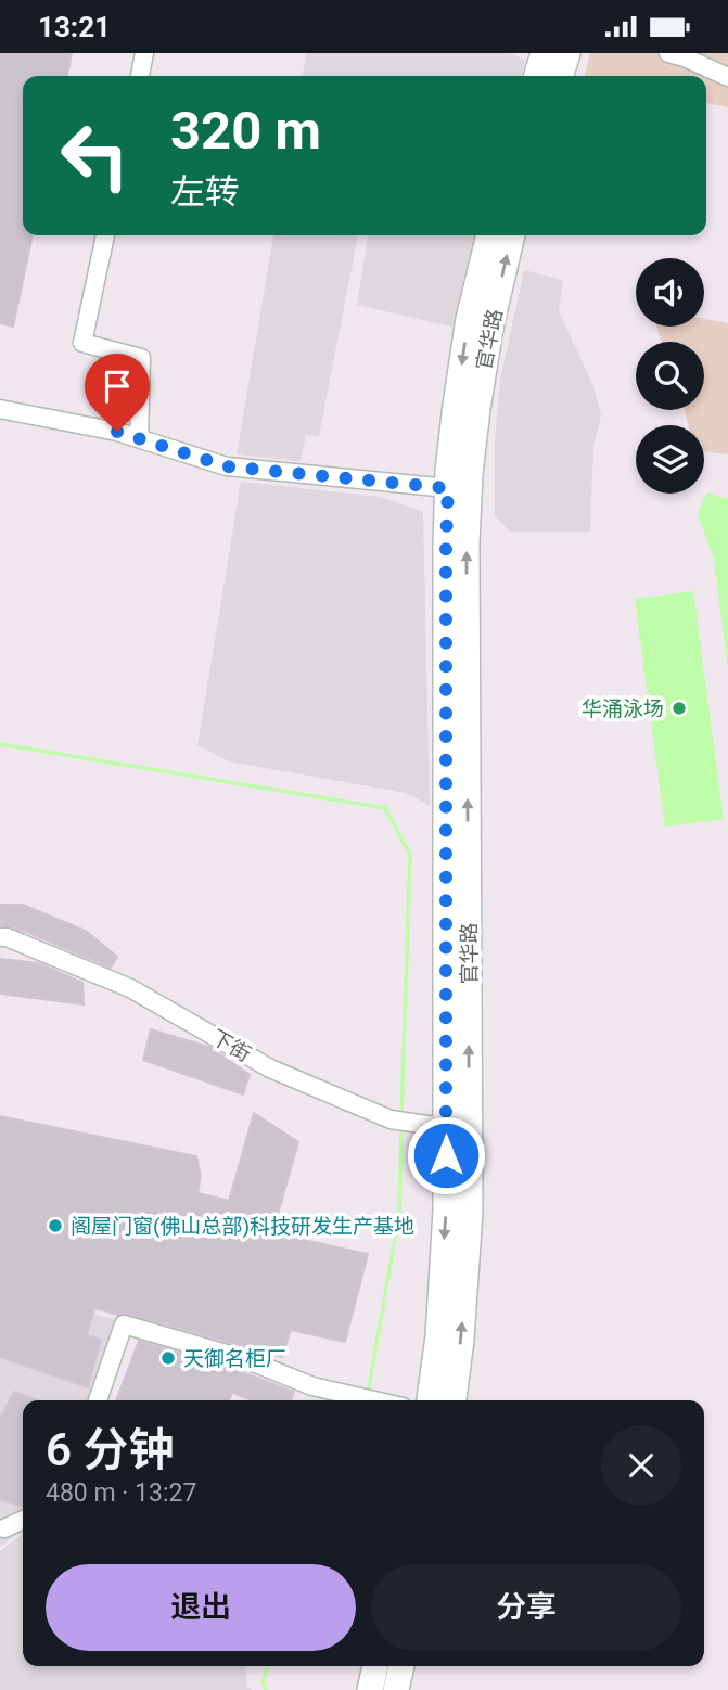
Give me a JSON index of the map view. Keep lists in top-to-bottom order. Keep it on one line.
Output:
{"streets":{"main road":["官华路"],"street":["下街"]},"crossings":[["官华路","下街"]],"places":["华涌泳场","阁屋门窗(佛山总部)科技研发生产基地","天御名柜厂"],"page":{"status":"13:21","turn":["320 m","左转"],"heading":["6 分钟","480 m · 13:27"],"buttons":["退出","分享"]}}
